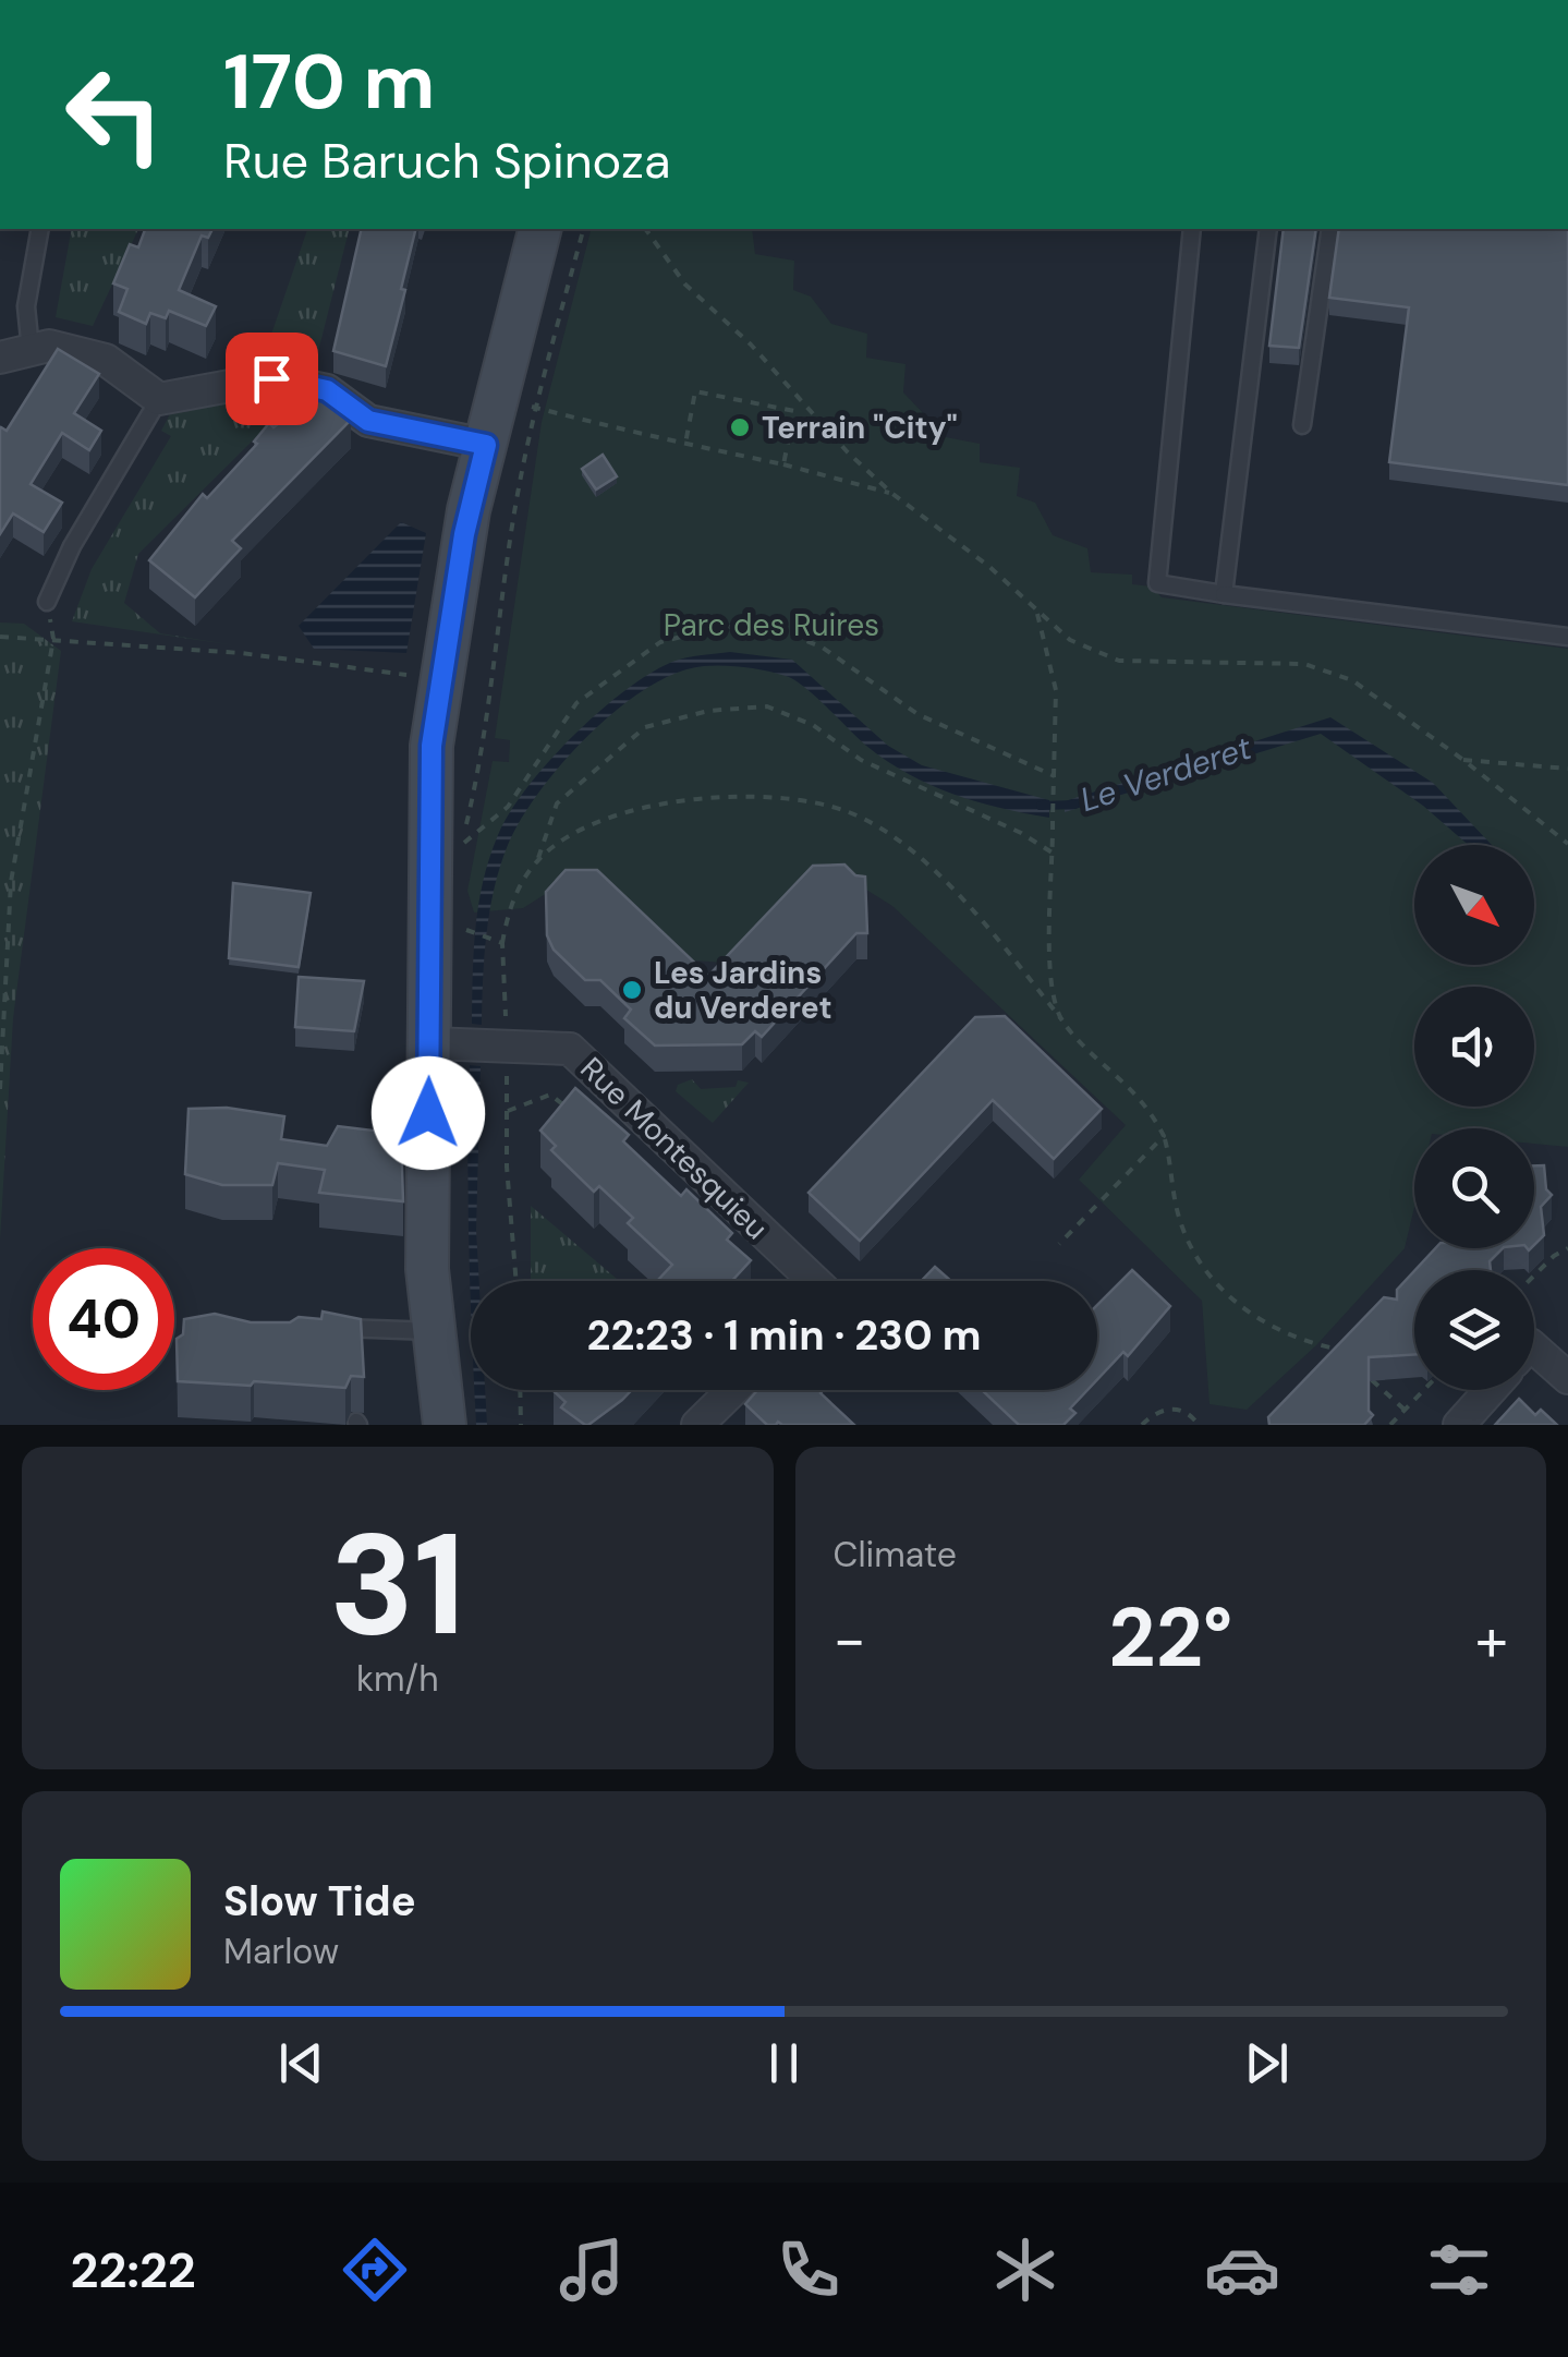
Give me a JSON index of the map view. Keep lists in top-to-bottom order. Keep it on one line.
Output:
{"streets":{"street":["Rue Montesquieu"]},"water":["Le Verderet"],"parks":["Parc des Ruires"],"places":["Terrain \"City\"","Les Jardins du Verderet"],"north":"bottom right","page":{"turn":["170 m","Rue Baruch Spinoza"],"limit":"40","trip":"22:23 · 1 min · 230 m","tile":[["31","km/h"],"Climate"],"heat":["−","22°","+"],"song":["Slow Tide","Marlow"],"tabs":"22:22"}}
